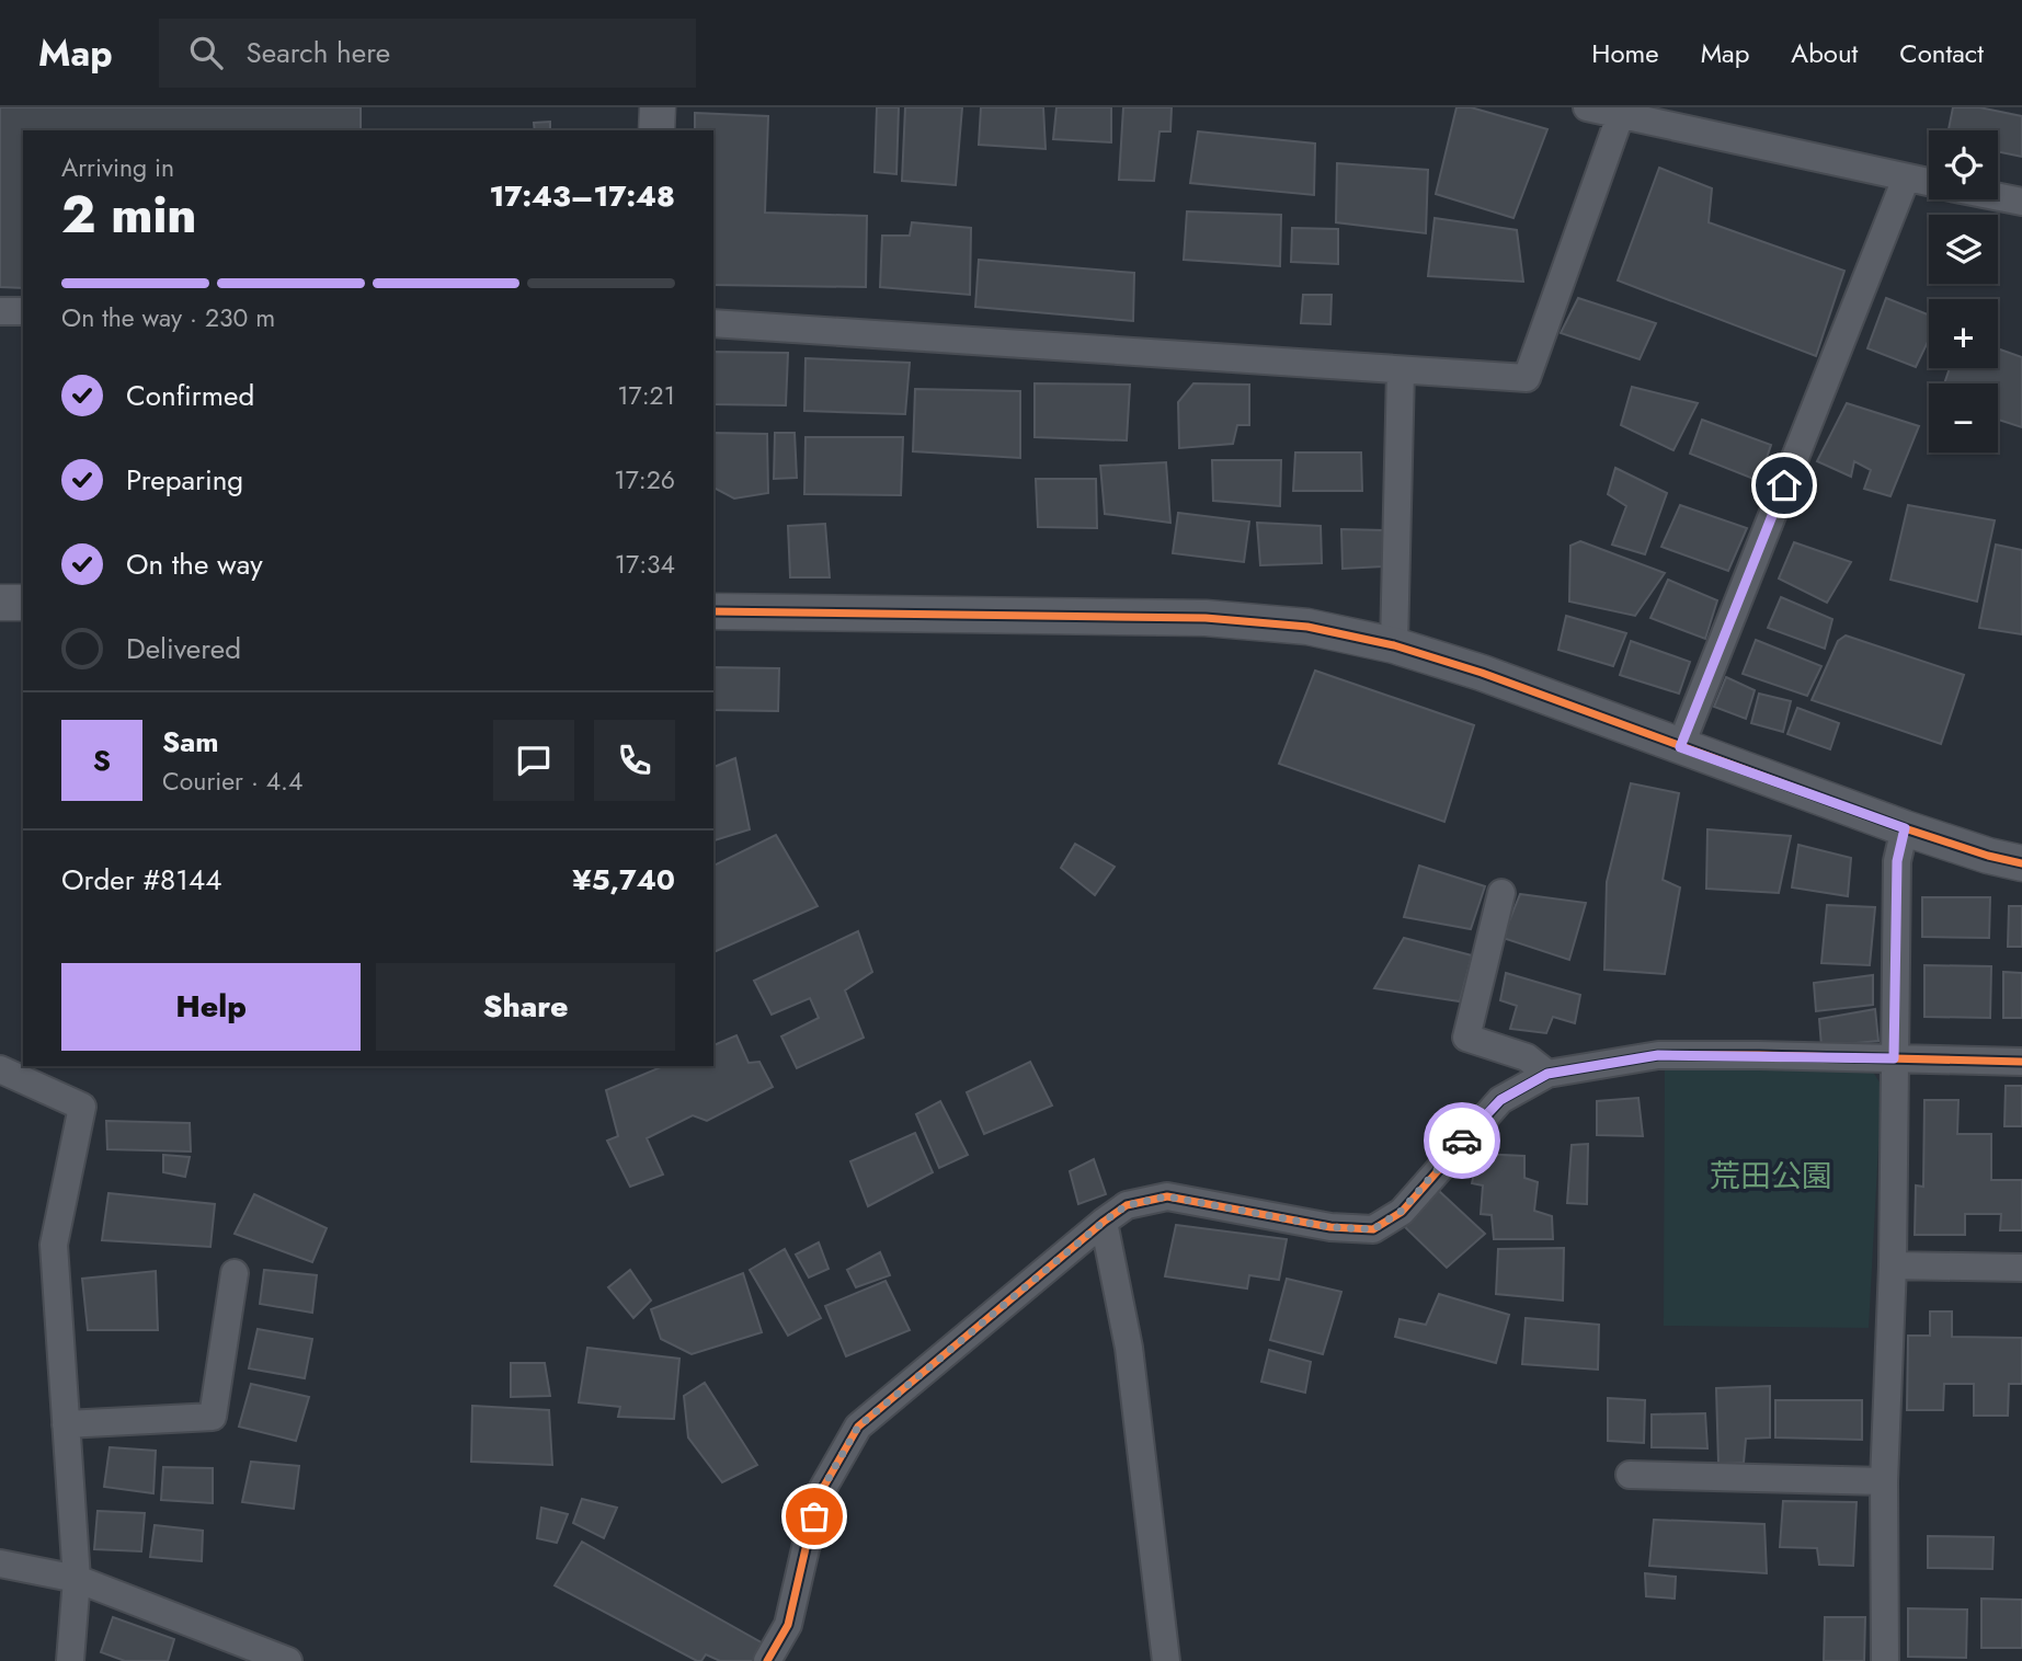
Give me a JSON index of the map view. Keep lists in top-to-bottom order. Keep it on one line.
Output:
{"parks":["荒田公園"],"page":{"header":"Map","search":"Search here","nav":["Home","Map","About","Contact"],"map_buttons":["+","−"],"heading":["2 min","Arriving in","17:43–17:48"],"panel":["Sam","Courier · 4.4","Order #8144","¥5,740"],"bar":"On the way · 230 m","list":[["Confirmed","17:21"],["Preparing","17:26"],["On the way","17:34"],"Delivered"],"round":"S","buttons":["Help","Share"]}}
